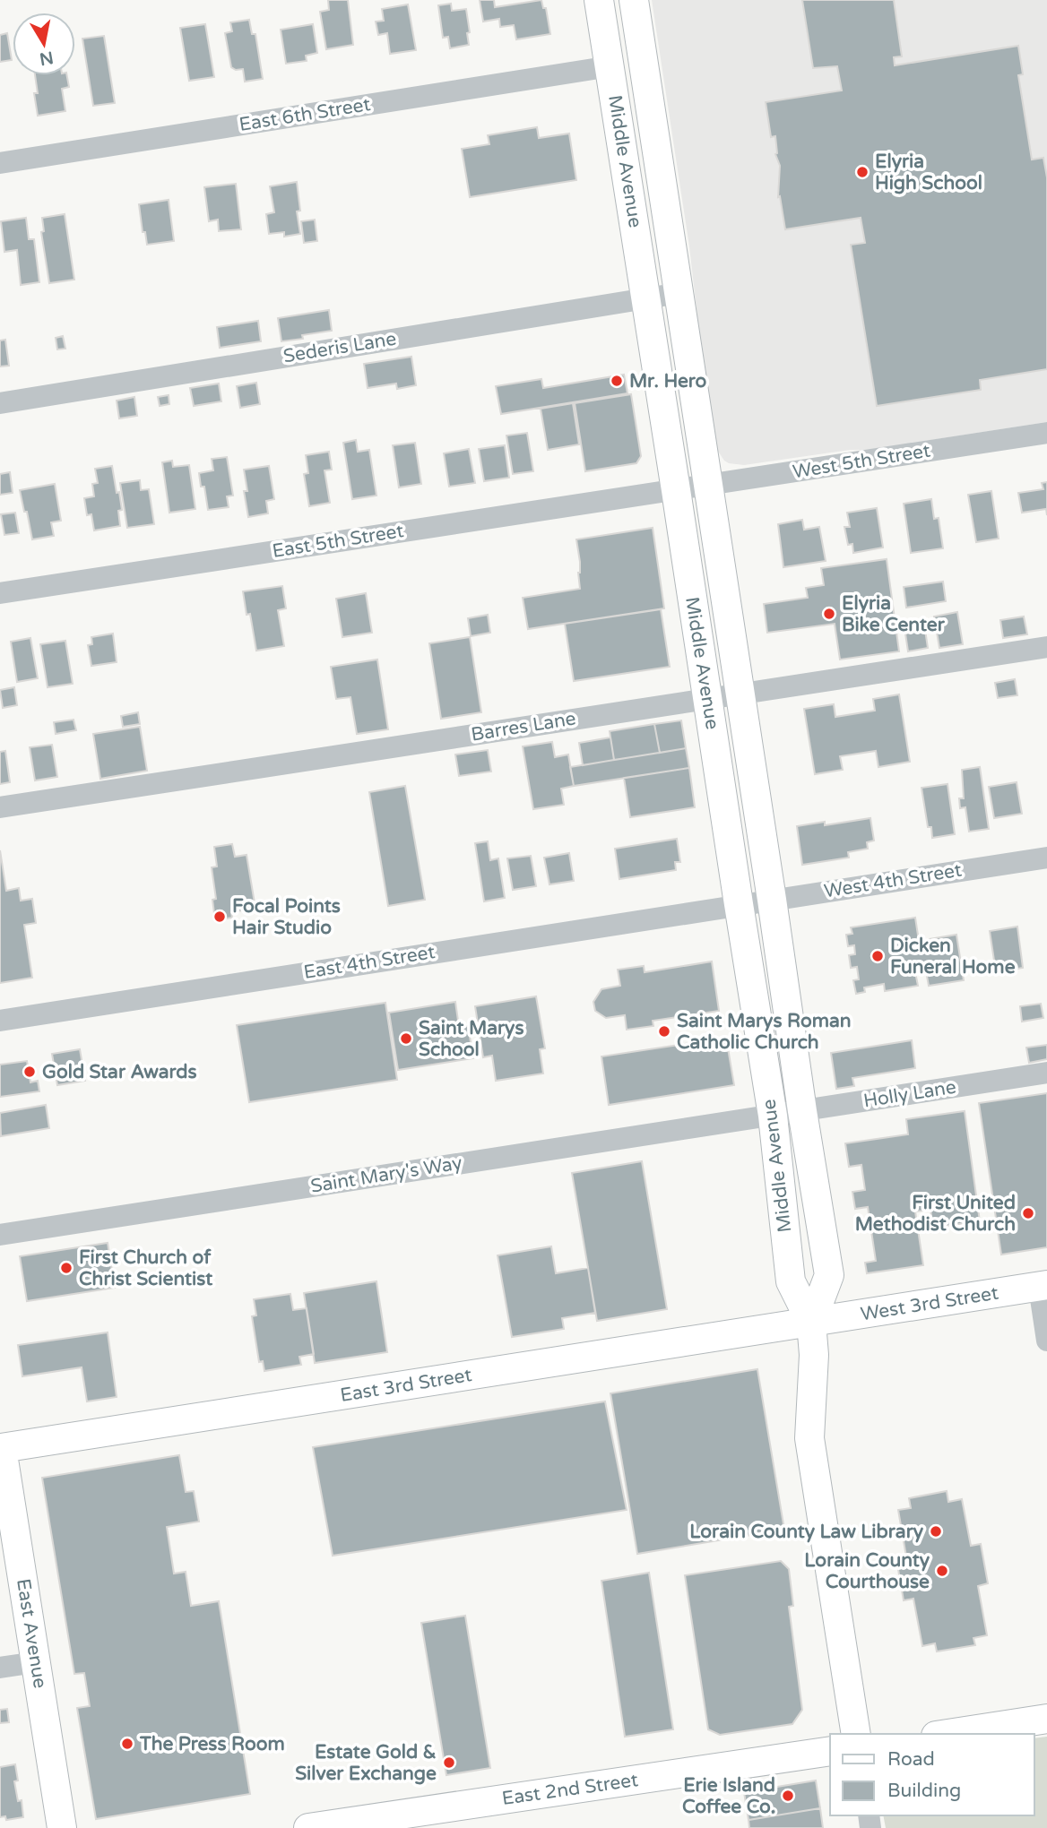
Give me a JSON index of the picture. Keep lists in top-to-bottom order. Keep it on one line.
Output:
{"streets":{"main road":["Middle Avenue","West 3rd Street","East 3rd Street","East Avenue","East 2nd Street"],"street":["East 6th Street","Sederis Lane","West 5th Street","East 5th Street","Barres Lane","West 4th Street","East 4th Street","Holly Lane","Saint Mary's Way"]},"crossings":[["East 6th Street","Middle Avenue"],["Middle Avenue","Sederis Lane"],["Middle Avenue","West 5th Street"],["Middle Avenue","East 5th Street"],["Middle Avenue","Barres Lane"],["Middle Avenue","West 4th Street"],["Middle Avenue","East 4th Street"],["Middle Avenue","Holly Lane"],["Middle Avenue","Saint Mary's Way"],["Middle Avenue","West 3rd Street"],["Middle Avenue","East 3rd Street"],["West 5th Street","East 5th Street"],["West 4th Street","East 4th Street"],["Holly Lane","Saint Mary's Way"],["West 3rd Street","East 3rd Street"],["East 3rd Street","East Avenue"]],"places":["Elyria High School","Mr. Hero","Elyria Bike Center","Focal Points Hair Studio","Dicken Funeral Home","Saint Marys Roman Catholic Church","Saint Marys School","Gold Star Awards","First United Methodist Church","First Church of Christ Scientist","Lorain County Law Library","Lorain County Courthouse","The Press Room","Estate Gold & Silver Exchange","Erie Island Coffee Co."],"legend":["Road","Building"],"north":"bottom"}
